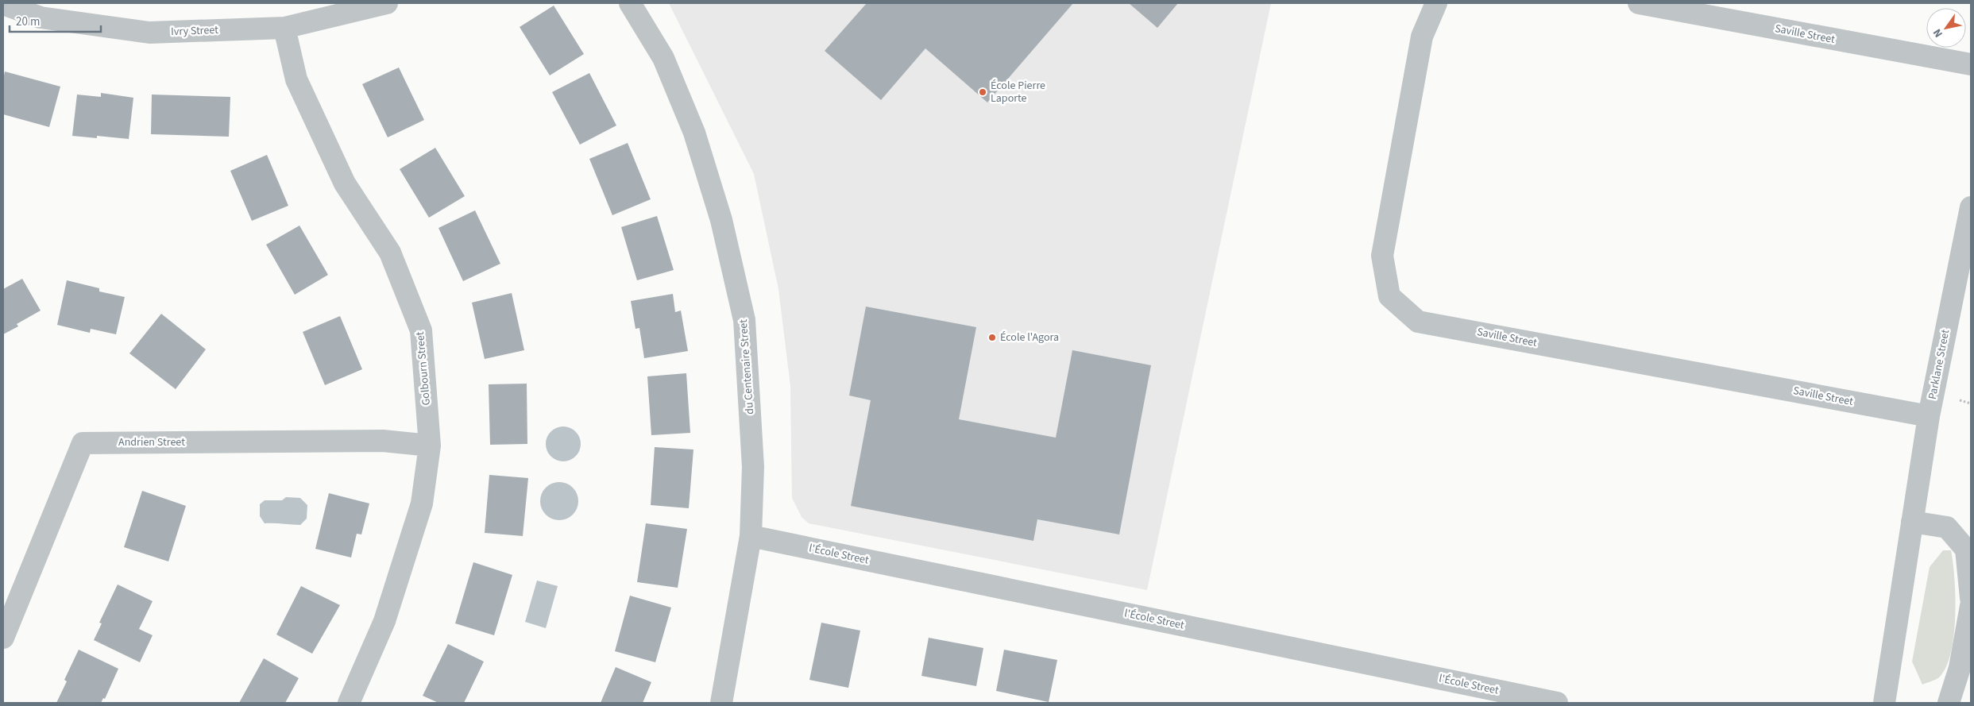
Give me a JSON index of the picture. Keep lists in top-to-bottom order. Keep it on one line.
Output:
{"streets":{"street":["Ivry Street","Saville Street","Parklane Street","du Centenaire Street","Golbourn Street","Andrien Street","l'École Street"]},"crossings":[["Ivry Street","Golbourn Street"],["Saville Street","Parklane Street"],["du Centenaire Street","l'École Street"],["Golbourn Street","Andrien Street"]],"places":["École Pierre Laporte","École l'Agora"],"scale_bar":"20 m","north":"bottom left"}
